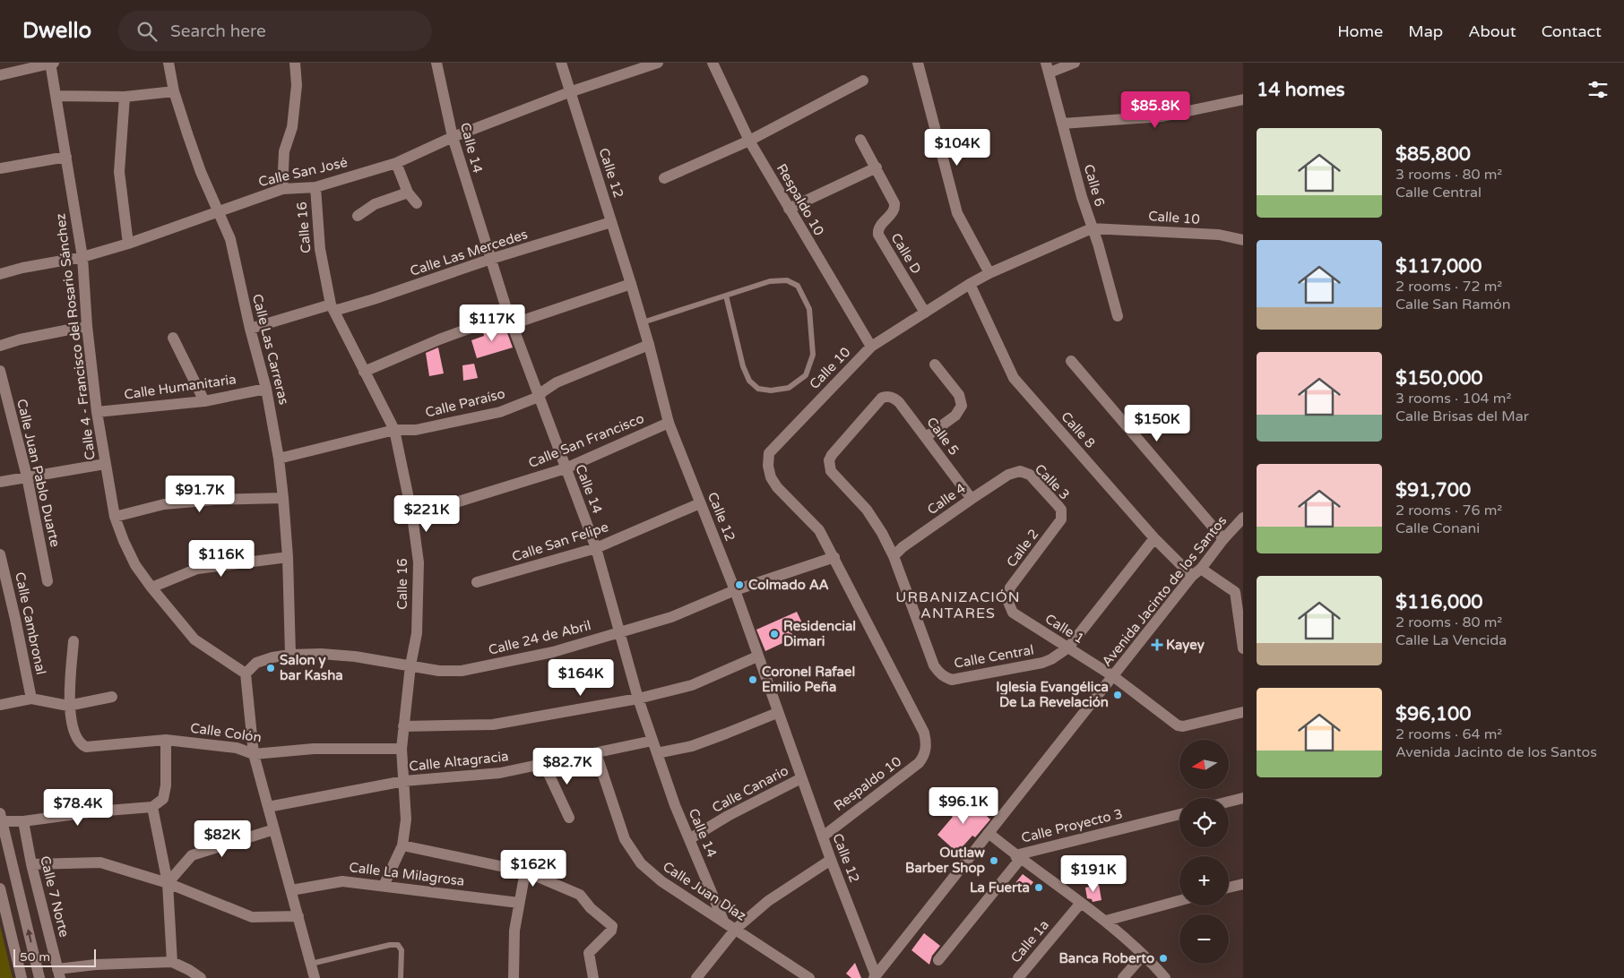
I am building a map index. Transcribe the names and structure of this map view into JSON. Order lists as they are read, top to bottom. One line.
{"streets":{"street":["Calle 14","Calle San José","Calle 12","Calle 6","Respaldo 10","Calle 10","Calle 16","Calle Las Mercedes","Calle D","Calle 4 - Francisco del Rosario Sánchez","Calle Las Carreras","Calle Humanitaria","Calle Paraíso","Calle 8","Calle 5","Calle San Francisco","Calle Juan Pablo Duarte","Calle 3","Calle 4","Calle San Felipe","Calle 2","Avenida Jacinto de los Santos","Calle Cambronal","Calle 1","Calle 24 de Abril","Calle Central","Calle Colón","Calle Altagracia","Calle Canario","Calle Proyecto 3","Calle La Milagrosa","Calle Juan Díaz","Calle 7 Norte","Calle 1a"]},"crossings":[["Calle 14","Calle San José"],["Calle 14","Calle Las Mercedes"],["Calle 14","Calle Paraíso"],["Calle 14","Calle San Francisco"],["Calle 14","Calle San Felipe"],["Calle 14","Calle 24 de Abril"],["Calle 14","Calle Altagracia"],["Calle 14","Calle Canario"],["Calle 14","Calle Juan Díaz"],["Calle San José","Calle 12"],["Calle San José","Calle 16"],["Calle San José","Calle 4 - Francisco del Rosario Sánchez"],["Calle San José","Calle Las Carreras"],["Calle 12","Respaldo 10"],["Calle 12","Calle Las Mercedes"],["Calle 12","Calle Paraíso"],["Calle 12","Calle San Francisco"],["Calle 12","Calle San Felipe"],["Calle 12","Avenida Jacinto de los Santos"],["Calle 12","Calle 24 de Abril"],["Calle 12","Calle Canario"],["Calle 6","Calle 10"],["Respaldo 10","Calle 10"],["Calle 10","Calle D"],["Calle 10","Calle 8"],["Calle 10","Calle 24 de Abril"],["Calle 16","Calle Las Mercedes"],["Calle 16","Calle Paraíso"],["Calle 16","Calle San Francisco"],["Calle 16","Calle 24 de Abril"],["Calle 16","Calle Colón"],["Calle 16","Calle Altagracia"],["Calle 16","Calle La Milagrosa"],["Calle Las Mercedes","Calle Las Carreras"],["Calle 4 - Francisco del Rosario Sánchez","Calle Humanitaria"],["Calle 4 - Francisco del Rosario Sánchez","Calle 24 de Abril"],["Calle Las Carreras","Calle Humanitaria"],["Calle Las Carreras","Calle Paraíso"],["Calle Las Carreras","Calle 24 de Abril"],["Calle 8","Avenida Jacinto de los Santos"],["Calle 8","Calle Central"],["Calle 5","Calle 4"],["Calle 5","Calle Central"],["Calle 3","Calle 4"],["Calle 3","Calle 2"],["Calle 4","Calle Central"],["Calle 2","Calle 1"],["Avenida Jacinto de los Santos","Calle 1"],["Calle 1","Calle Central"],["Calle Altagracia","Calle Juan Díaz"]],"districts":["URBANIZACIÓN ANTARES"],"places":{"other":["Colmado AA","Residencial Dimari","Salon y bar Kasha","Coronel Rafael Emilio Peña","Iglesia Evangélica De La Revelación","Outlaw Barber Shop","La Fuerta","Banca Roberto"],"health":["Kayey"]},"scale_bar":"50 m","north":"left","page":{"header":"Dwello","search":"Search here","nav":["Home","Map","About","Contact"],"heading":"14 homes","price":["$85.8K","$104K","$117K","$150K","$91.7K","$221K","$116K","$164K","$82.7K","$96.1K","$78.4K","$82K","$162K","$191K"],"list":[{"name":"$85,800","note":"3 rooms · 80 m² · Calle Central"},{"name":"$117,000","note":"2 rooms · 72 m² · Calle San Ramón"},{"name":"$150,000","note":"3 rooms · 104 m² · Calle Brisas del Mar"},{"name":"$91,700","note":"2 rooms · 76 m² · Calle Conani"},{"name":"$116,000","note":"2 rooms · 80 m² · Calle La Vencida"},{"name":"$96,100","note":"2 rooms · 64 m² · Avenida Jacinto de los Santos"}],"map_buttons":["+","−"],"scale":"50 m"}}
